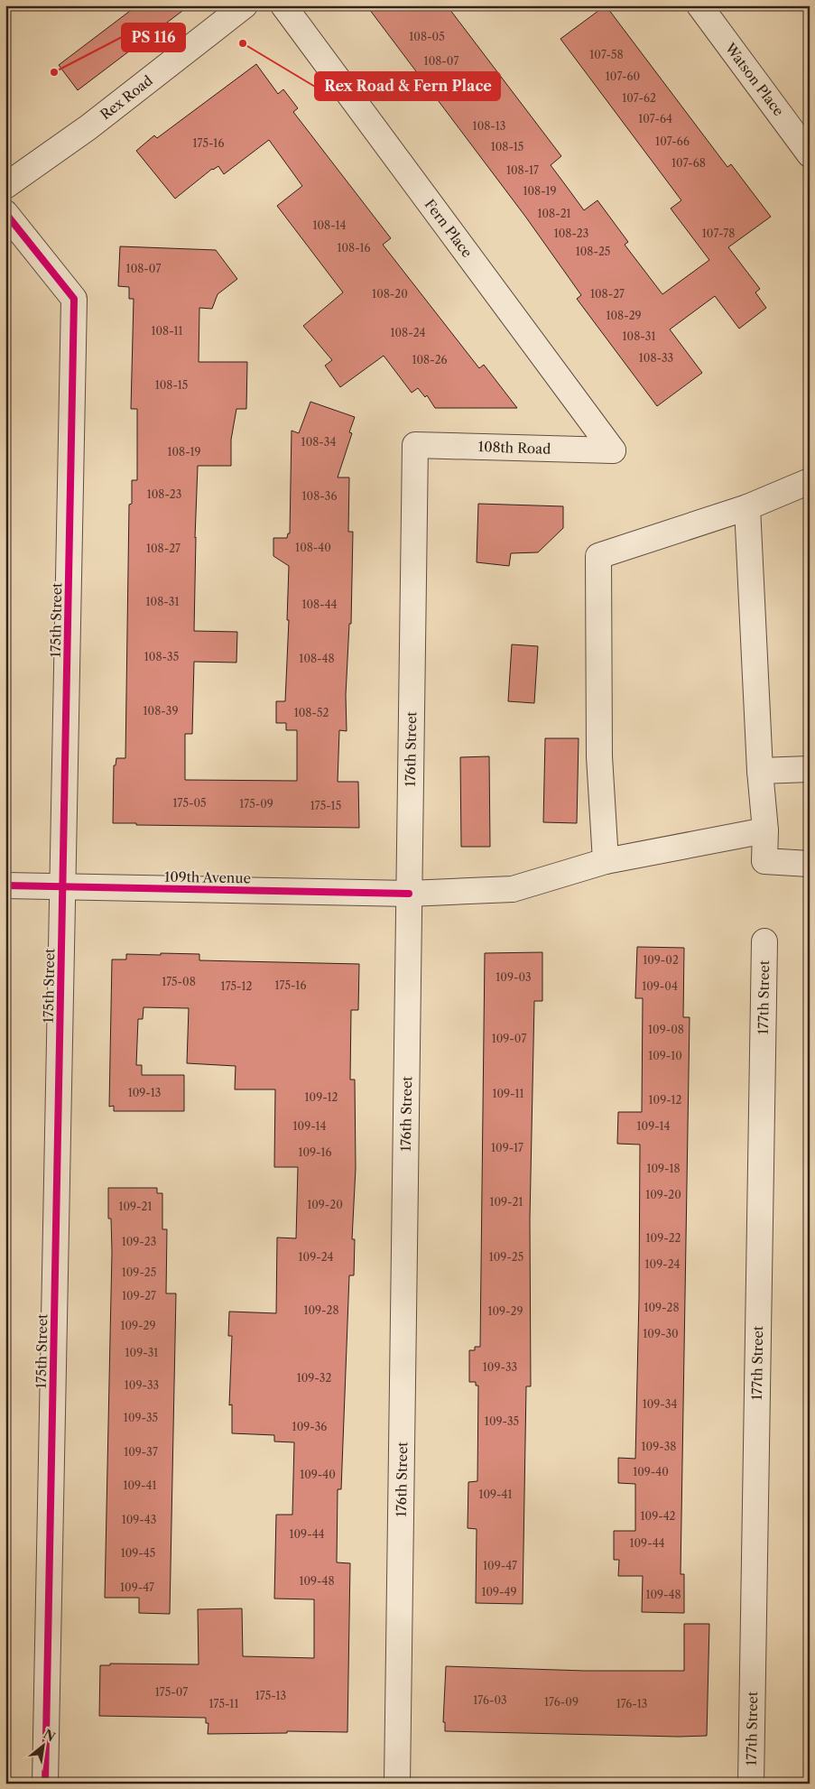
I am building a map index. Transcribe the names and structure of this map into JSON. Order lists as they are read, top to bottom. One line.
{"streets":{"street":["Watson Place","Rex Road","Fern Place","108th Road","175th Street","176th Street","109th Avenue","177th Street"]},"crossings":[["Fern Place","108th Road"],["108th Road","176th Street"],["175th Street","109th Avenue"],["176th Street","109th Avenue"]],"places":["Rex Road & Fern Place","PS 116"],"house_numbers":["108-05","107-58","108-07","107-60","107-62","107-64","108-13","107-66","175-16","108-15","107-68","108-17","108-19","108-21","108-14","108-23","107-78","108-16","108-25","108-07","108-20","108-27","108-29","108-11","108-24","108-31","108-33","108-26","108-15","108-34","108-19","108-23","108-36","108-40","108-27","108-31","108-44","108-35","108-48","108-39","108-52","175-05","175-09","175-15","109-02","109-03","175-08","175-16","175-12","109-04","109-08","109-07","109-10","109-13","109-11","109-12","109-12","109-14","109-14","109-17","109-16","109-18","109-20","109-21","109-20","109-21","109-22","109-23","109-24","109-25","109-24","109-25","109-27","109-28","109-28","109-29","109-29","109-30","109-31","109-33","109-32","109-33","109-34","109-35","109-35","109-36","109-38","109-37","109-40","109-40","109-41","109-41","109-42","109-43","109-44","109-44","109-45","109-47","109-48","109-47","109-49","109-48","175-07","175-13","176-03","176-09","175-11","176-13"],"north":"top right"}
